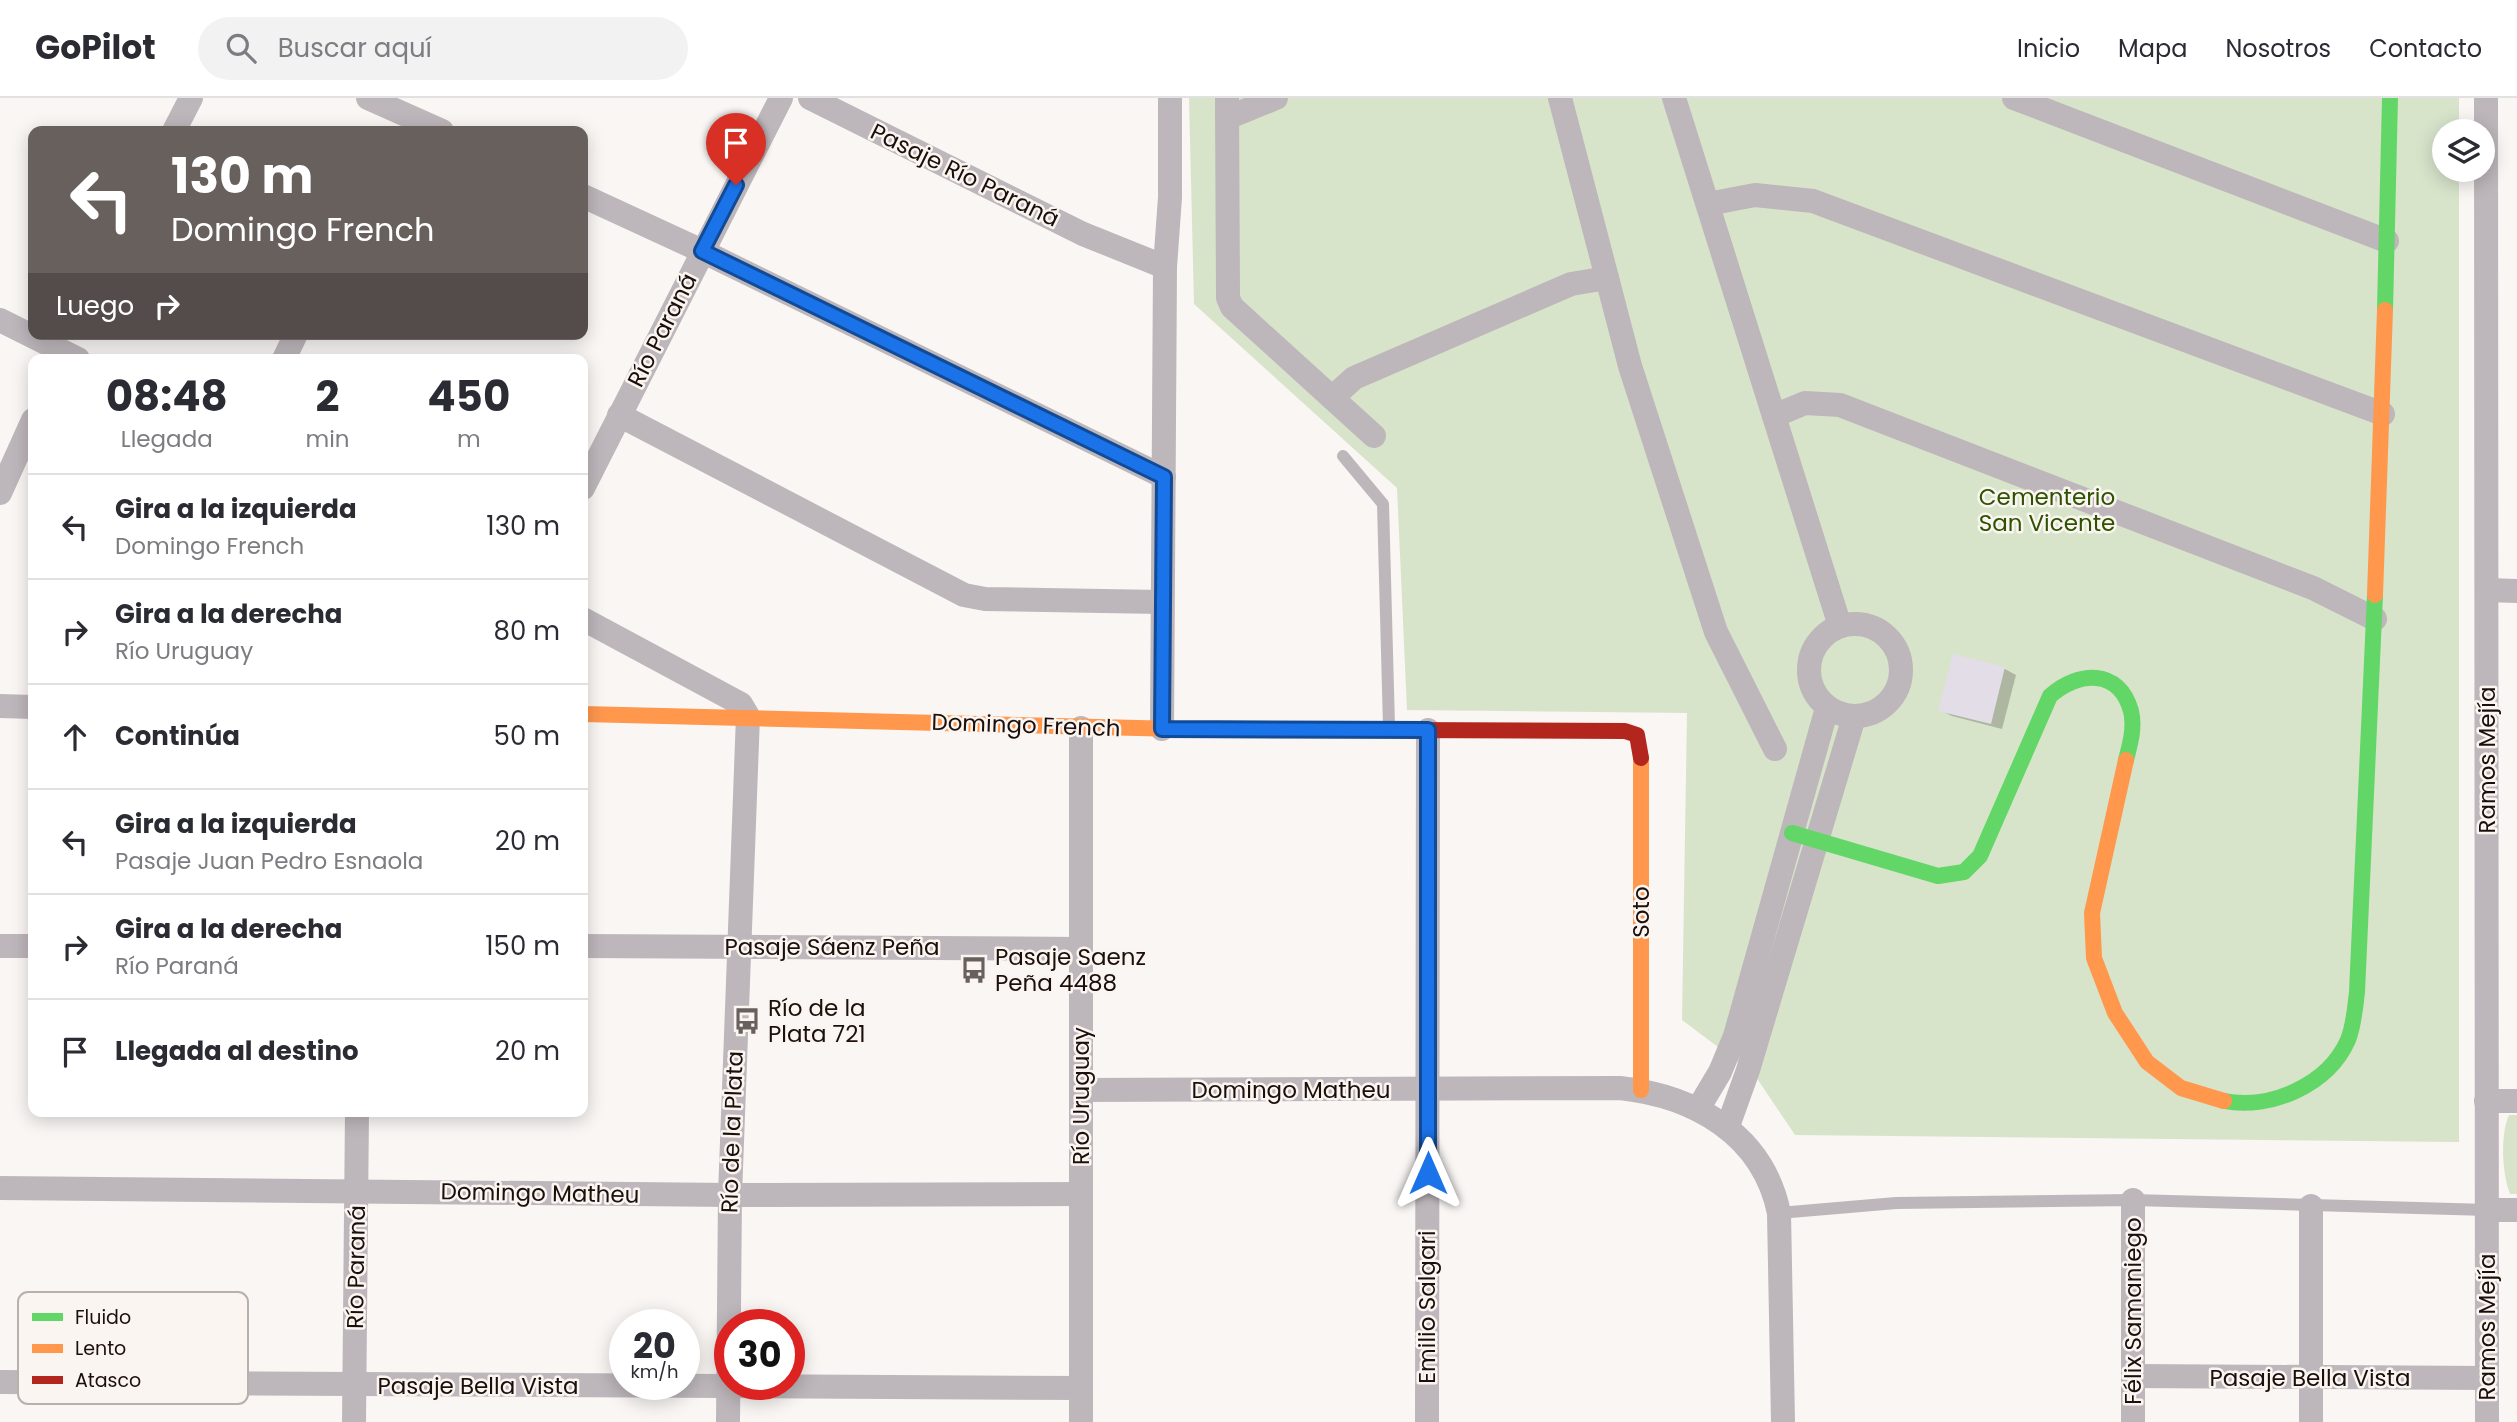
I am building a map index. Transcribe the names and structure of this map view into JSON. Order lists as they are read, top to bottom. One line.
{"streets":{"street":["Pasaje Río Paraná","Río Paraná","Domingo French","Ramos Mejía","Soto","Pasaje Sáenz Peña","Domingo Matheu","Río Uruguay","Río de la Plata","Emilio Salgari","Félix Samaniego","Pasaje Bella Vista"]},"crossings":[["Río Paraná","Domingo Matheu"],["Río Paraná","Pasaje Bella Vista"],["Domingo French","Soto"],["Domingo French","Río Uruguay"],["Domingo French","Río de la Plata"],["Domingo French","Emilio Salgari"],["Ramos Mejía","Pasaje Bella Vista"],["Soto","Domingo Matheu"],["Pasaje Sáenz Peña","Río Uruguay"],["Pasaje Sáenz Peña","Río de la Plata"],["Domingo Matheu","Río Uruguay"],["Domingo Matheu","Río de la Plata"],["Domingo Matheu","Emilio Salgari"],["Río Uruguay","Pasaje Bella Vista"],["Félix Samaniego","Pasaje Bella Vista"]],"parks":["Cementerio San Vicente"],"places":{"bus stop":["Pasaje Saenz Peña 4488","Río de la Plata 721"]},"legend":["Fluido","Lento","Atasco"],"page":{"header":"GoPilot","search":"Buscar aquí","nav":["Inicio","Mapa","Nosotros","Contacto"],"turn":["130 m","Domingo French"],"then":"Luego","eta":["08:48","Llegada","2","min","450","m"],"list":[{"name":"Gira a la izquierda","note":"Domingo French","value":"130 m"},{"name":"Gira a la derecha","note":"Río Uruguay","value":"80 m"},{"name":"Continúa","value":"50 m"},{"name":"Gira a la izquierda","note":"Pasaje Juan Pedro Esnaola","value":"20 m"},{"name":"Gira a la derecha","note":"Río Paraná","value":"150 m"},{"name":"Llegada al destino","value":"20 m"}],"speed":"20 km/h","limit":"30"}}
